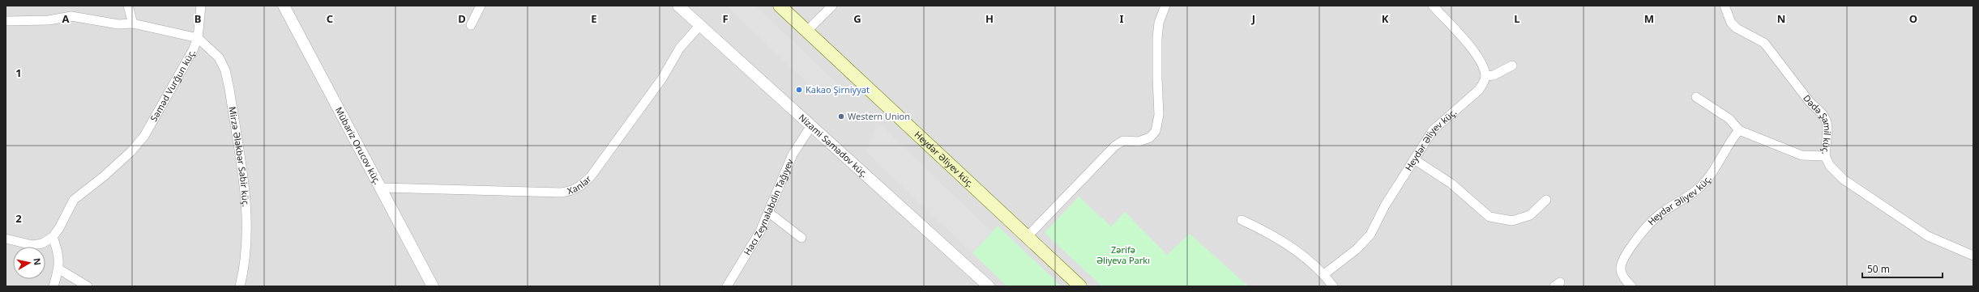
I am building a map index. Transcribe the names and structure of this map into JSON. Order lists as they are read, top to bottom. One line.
{"streets":{"main road":["Heydər Əliyev küç."],"street":["Səməd Vurğun küç.","Dədə Şamil küç.","Mübariz Orucov küç.","Nizami Səmədov küç.","Mirzə Ələkbər Sabir küç.","Xanlar","Hacı Zeynalabdin Tağıyev"]},"crossings":[["Səməd Vurğun küç.","Mirzə Ələkbər Sabir küç."],["Mübariz Orucov küç.","Xanlar"],["Nizami Səmədov küç.","Xanlar"],["Nizami Səmədov küç.","Hacı Zeynalabdin Tağıyev"]],"parks":["Zərifə Əliyeva Parkı"],"places":["Kakao Şirniyyat","Western Union"],"scale_bar":"50 m","north":"right","grid":{"columns":["A","B","C","D","E","F","G","H","I","J","K","L","M","N","O"],"rows":["1","2"]}}
